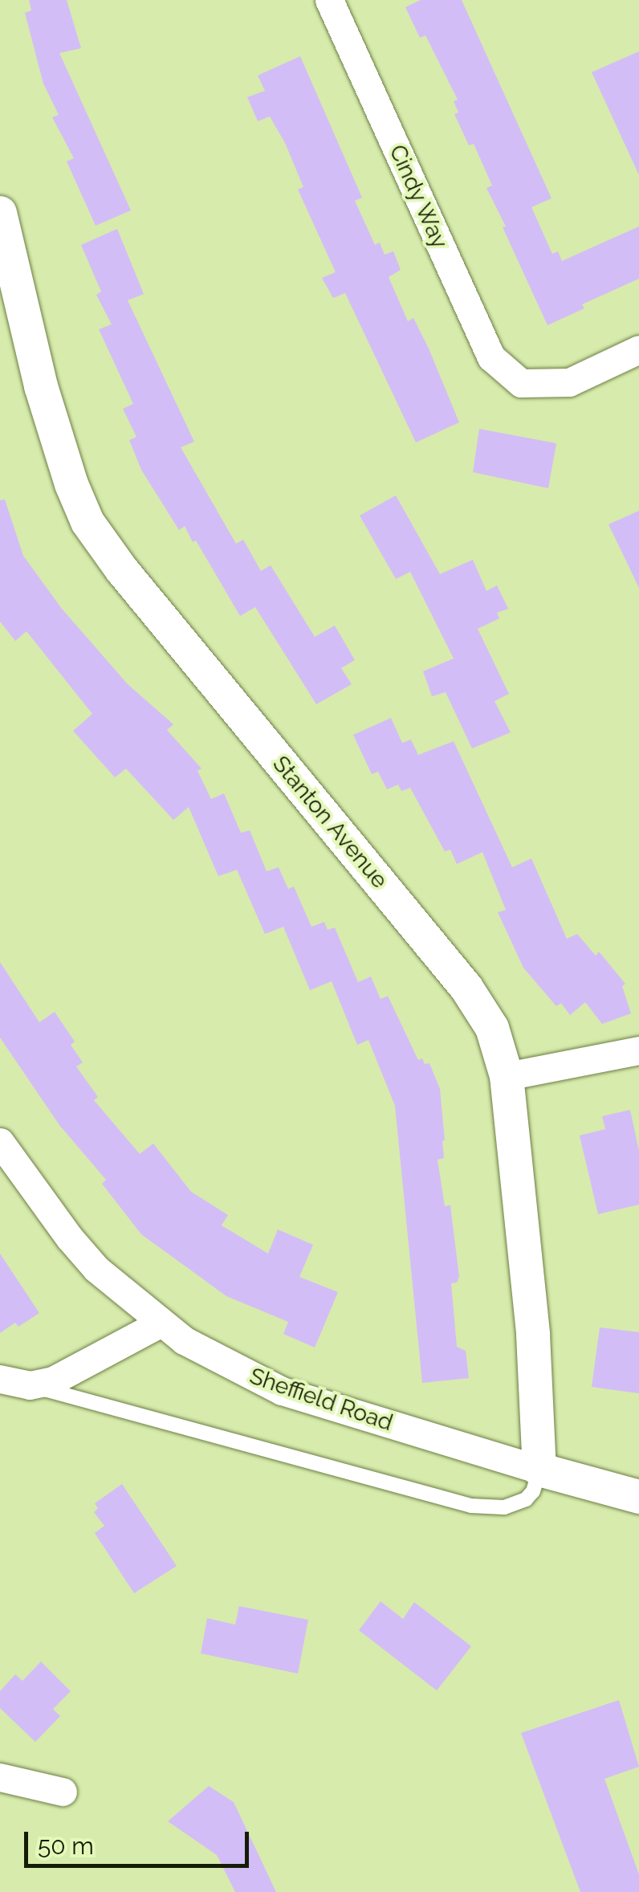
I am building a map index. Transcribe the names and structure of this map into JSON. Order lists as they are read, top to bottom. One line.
{"streets":{"street":["Cindy Way","Stanton Avenue","Sheffield Road"]},"crossings":[["Stanton Avenue","Sheffield Road"]],"scale_bar":"50 m"}
